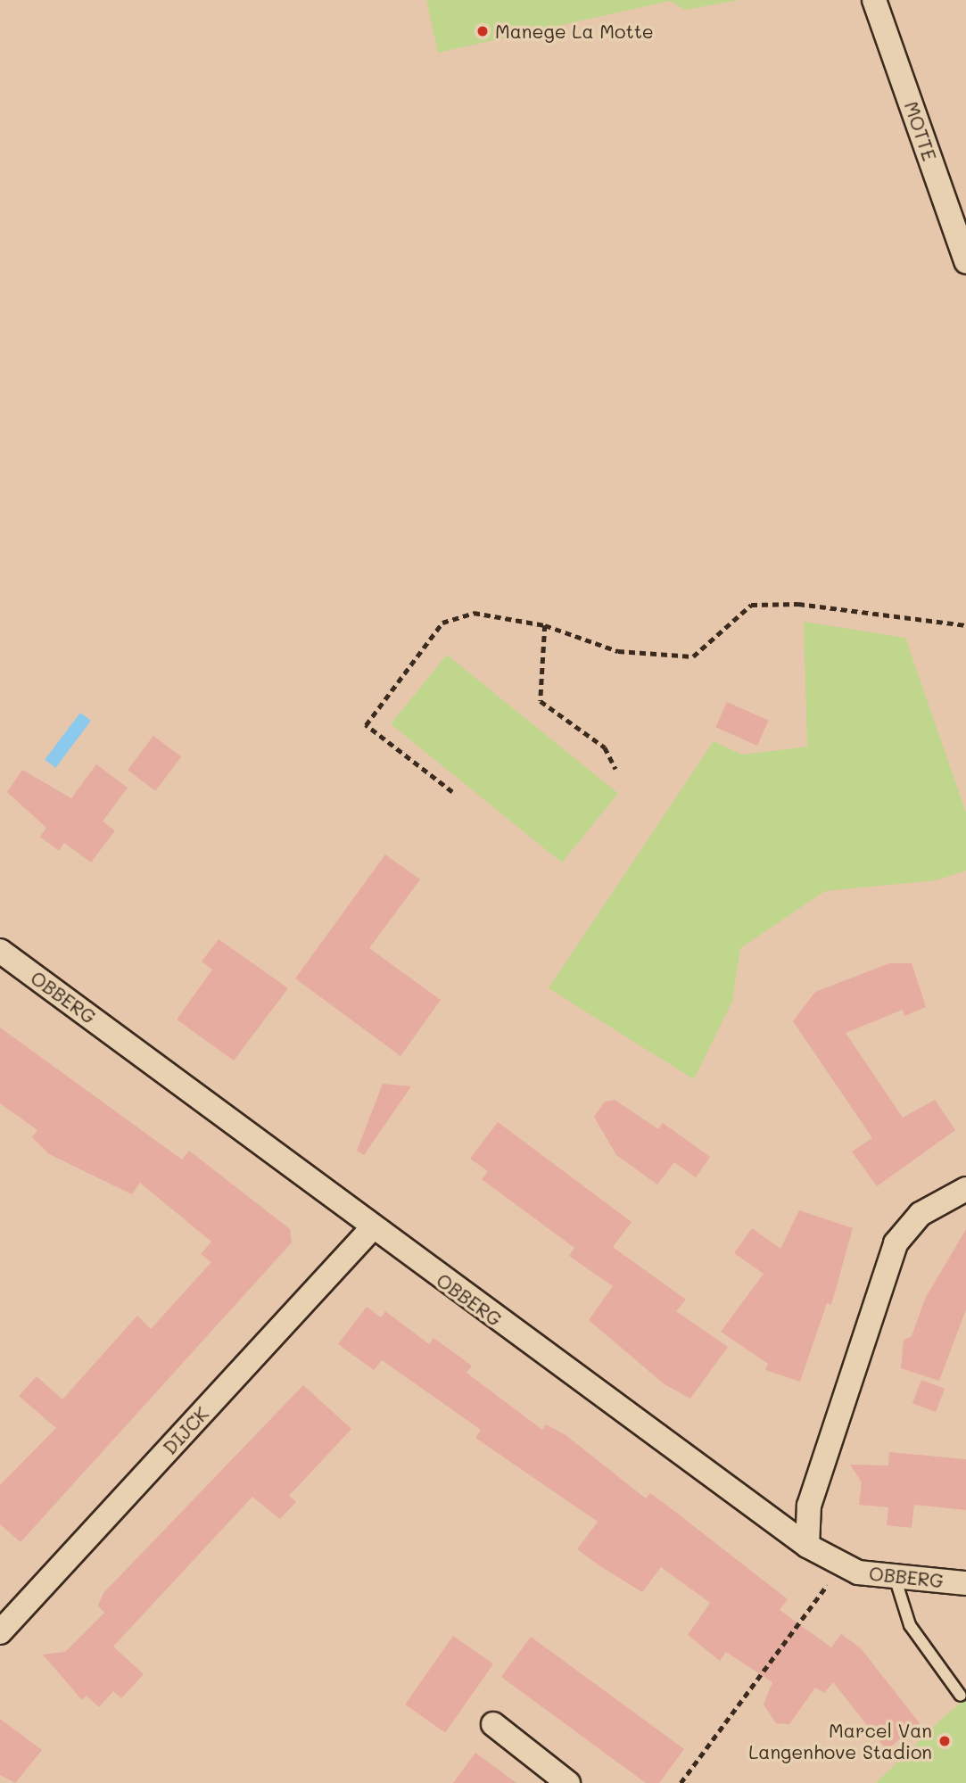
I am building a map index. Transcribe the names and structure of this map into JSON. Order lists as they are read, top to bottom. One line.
{"streets":{"street":["MOTTE","OBBERG","DIJCK"]},"crossings":[["OBBERG","DIJCK"]],"places":["Manege La Motte","Marcel Van Langenhove Stadion"]}
